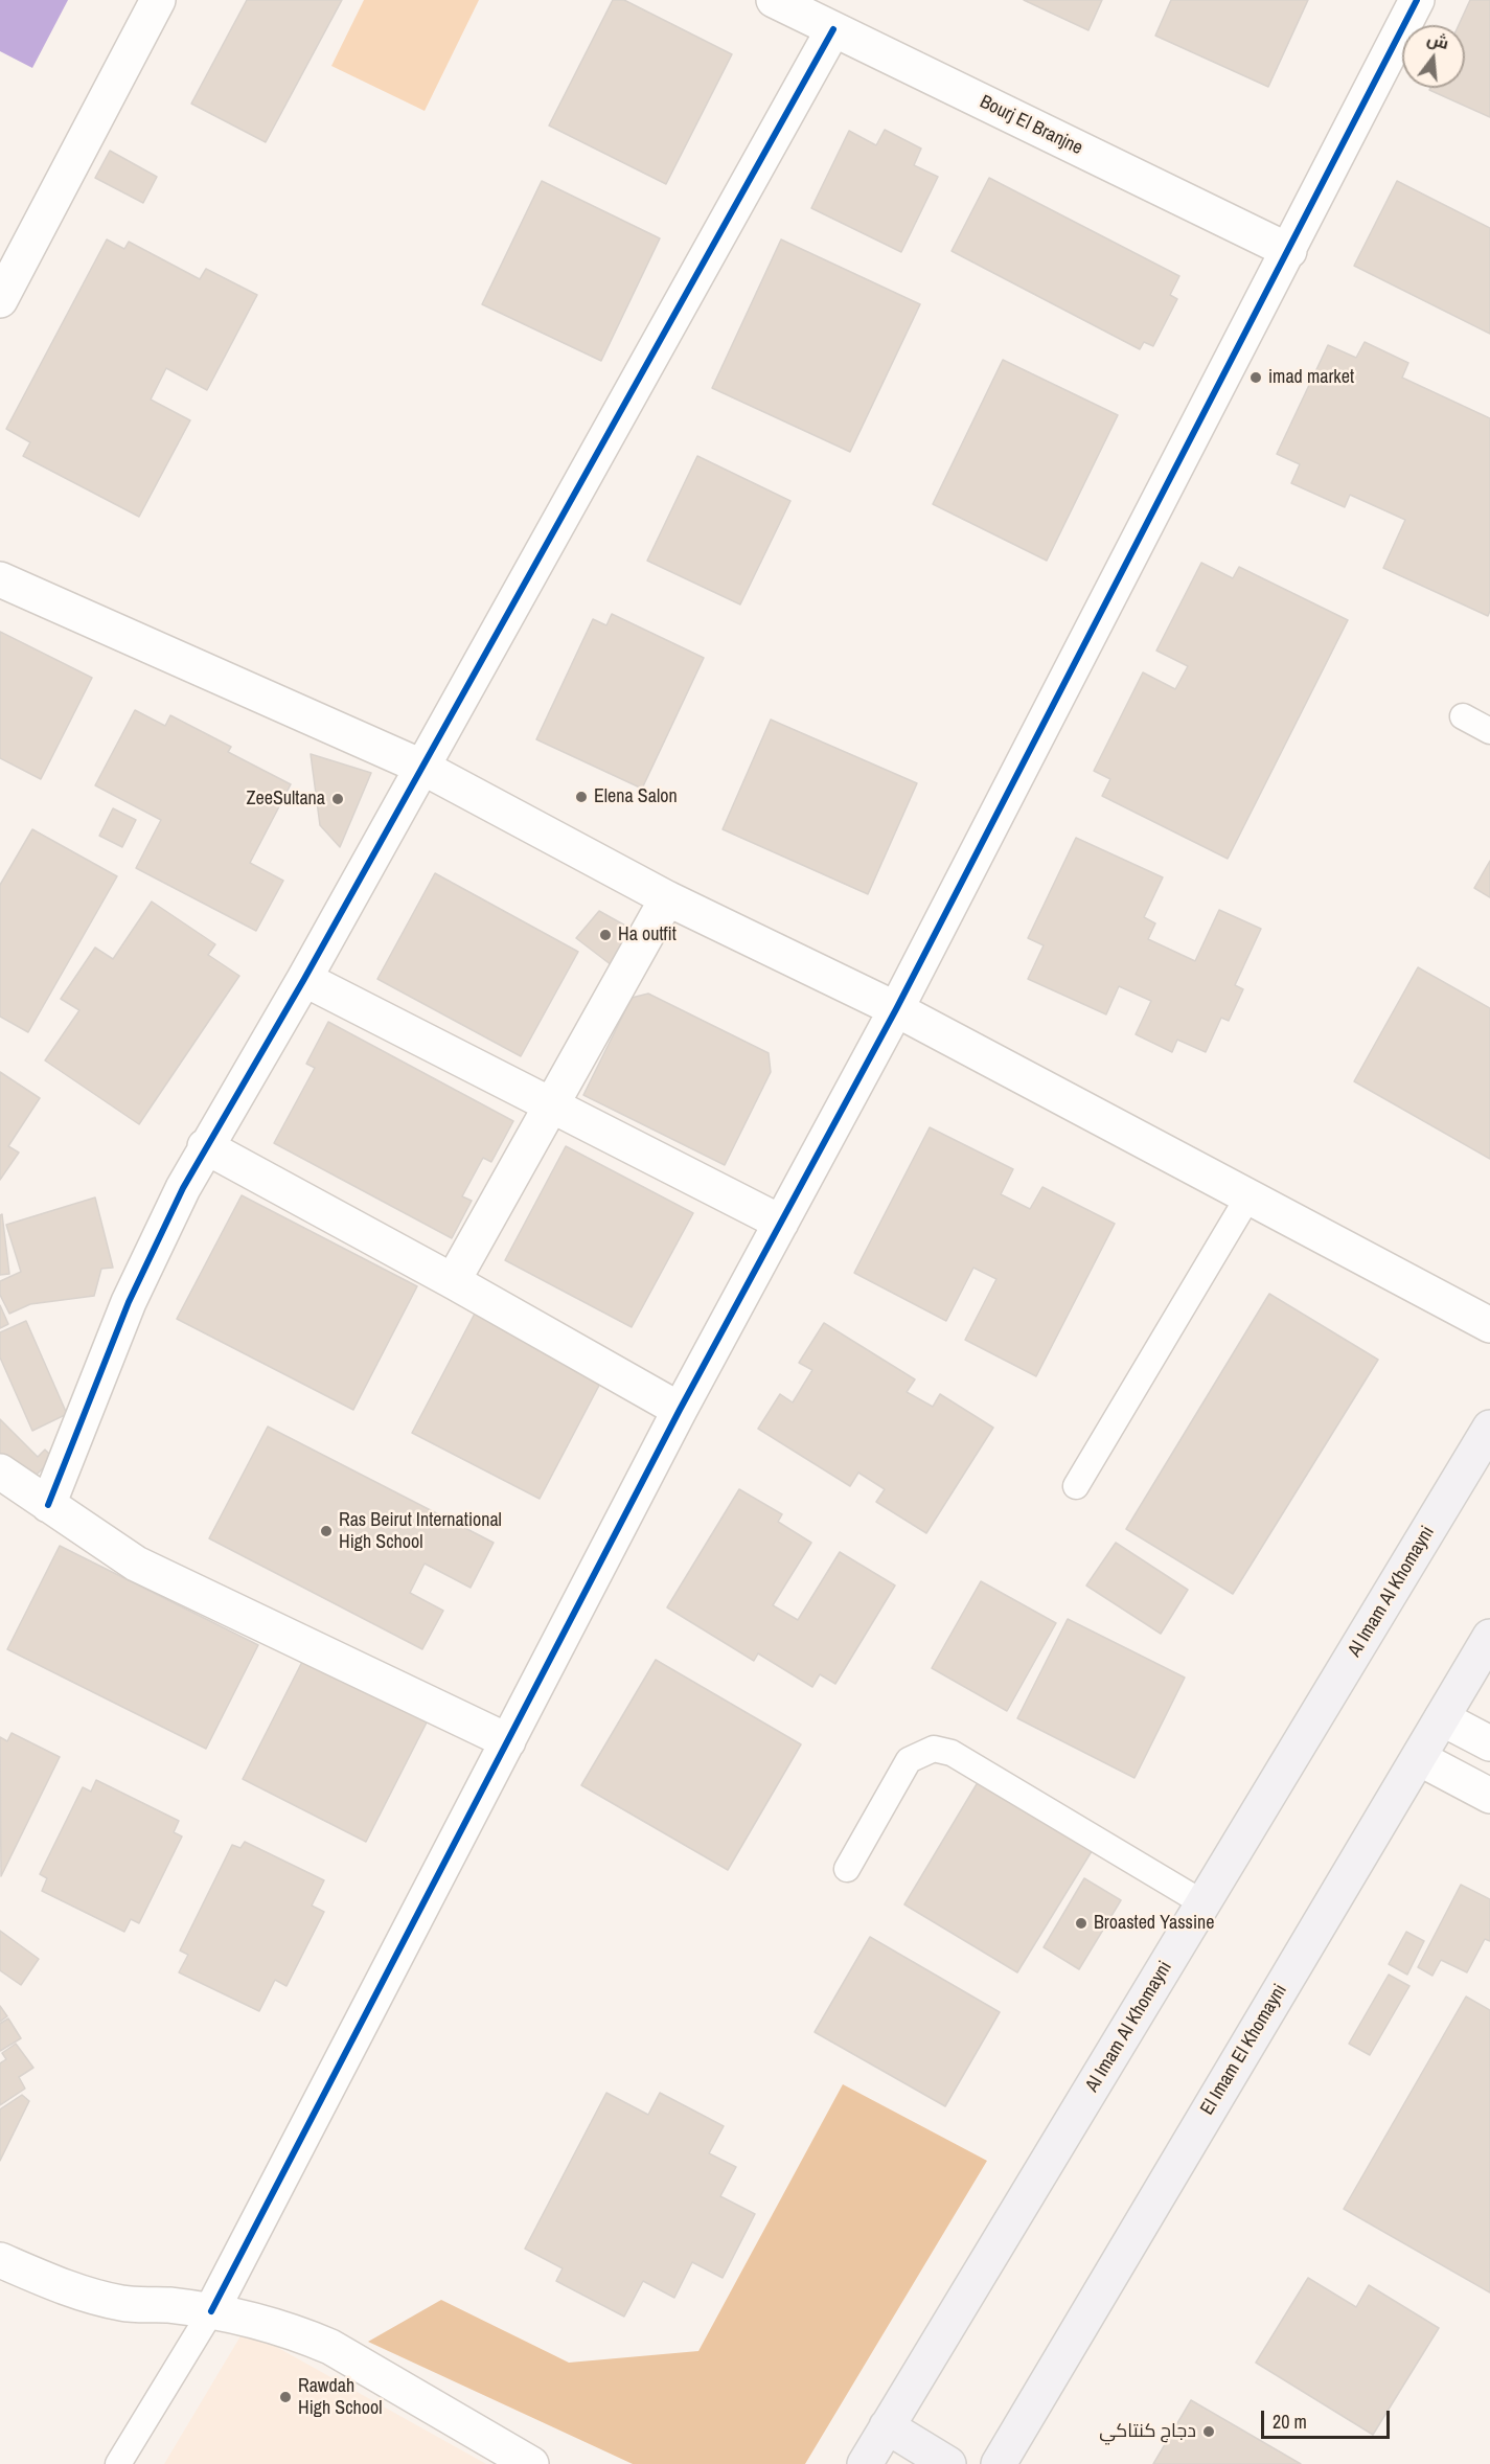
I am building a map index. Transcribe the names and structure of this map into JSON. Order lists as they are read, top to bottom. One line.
{"streets":{"highway":["Al Imam Al Khomayni","El Imam El Khomayni"],"street":["Bourj El Branjne"]},"places":["imad market","Elena Salon","ZeeSultana","Ha outfit","Ras Beirut International High School","Broasted Yassine","Rawdah High School","دجاج كنتاكي"],"scale_bar":"20 m","north":"top"}
